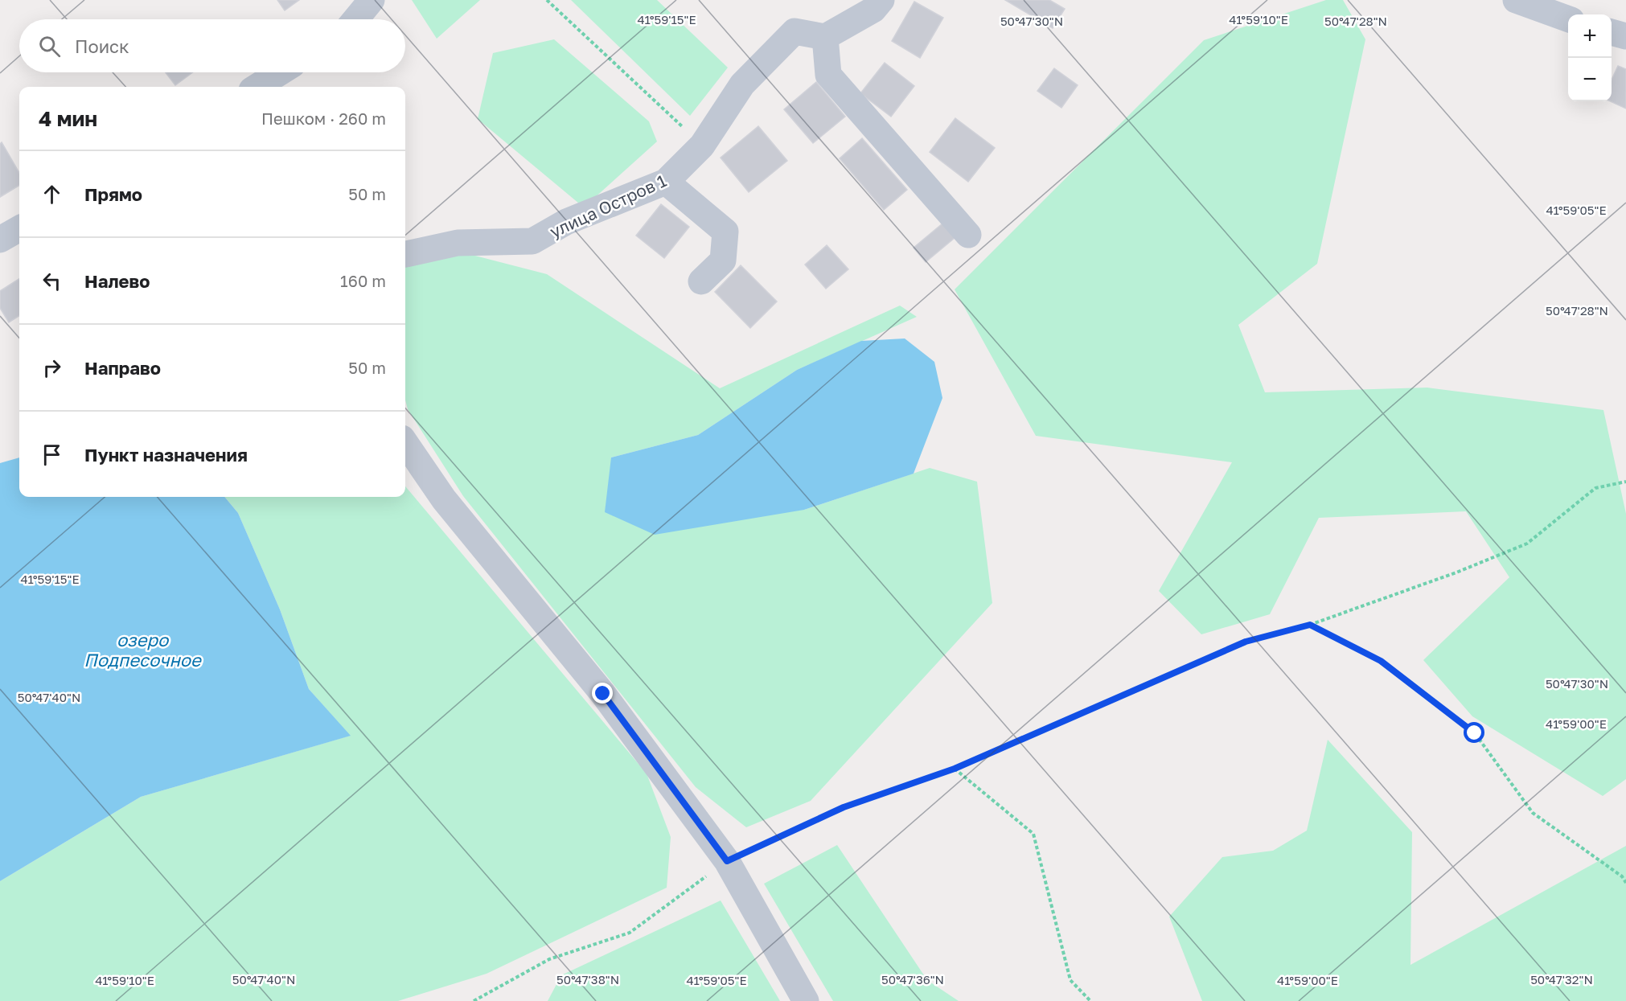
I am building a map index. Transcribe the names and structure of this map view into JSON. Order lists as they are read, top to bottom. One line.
{"streets":{"street":["улица Остров 1"]},"water":["озеро Подпесочное"],"page":{"map_buttons":["+","−"],"search":"Поиск","heading":["4 мин","Пешком · 260 m"],"list":[["Прямо","50 m"],["Налево","160 m"],["Направо","50 m"],"Пункт назначения"]},"coordinates":["41°59'15\"E","41°59'10\"E","50°47'30\"N","50°47'28\"N","41°59'05\"E","50°47'40\"N","41°59'00\"E","50°47'38\"N","50°47'36\"N","50°47'32\"N"]}
